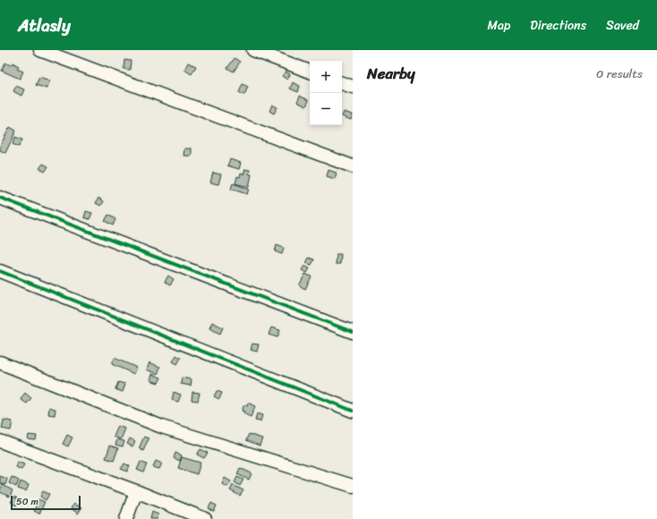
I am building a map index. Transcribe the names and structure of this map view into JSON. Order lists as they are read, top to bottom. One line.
{"scale_bar":"50 m","page":{"header":"Atlasly","nav":["Map","Directions","Saved"],"heading":["Nearby","0 results"],"map_buttons":["+","−"],"scale":"50 m"}}
